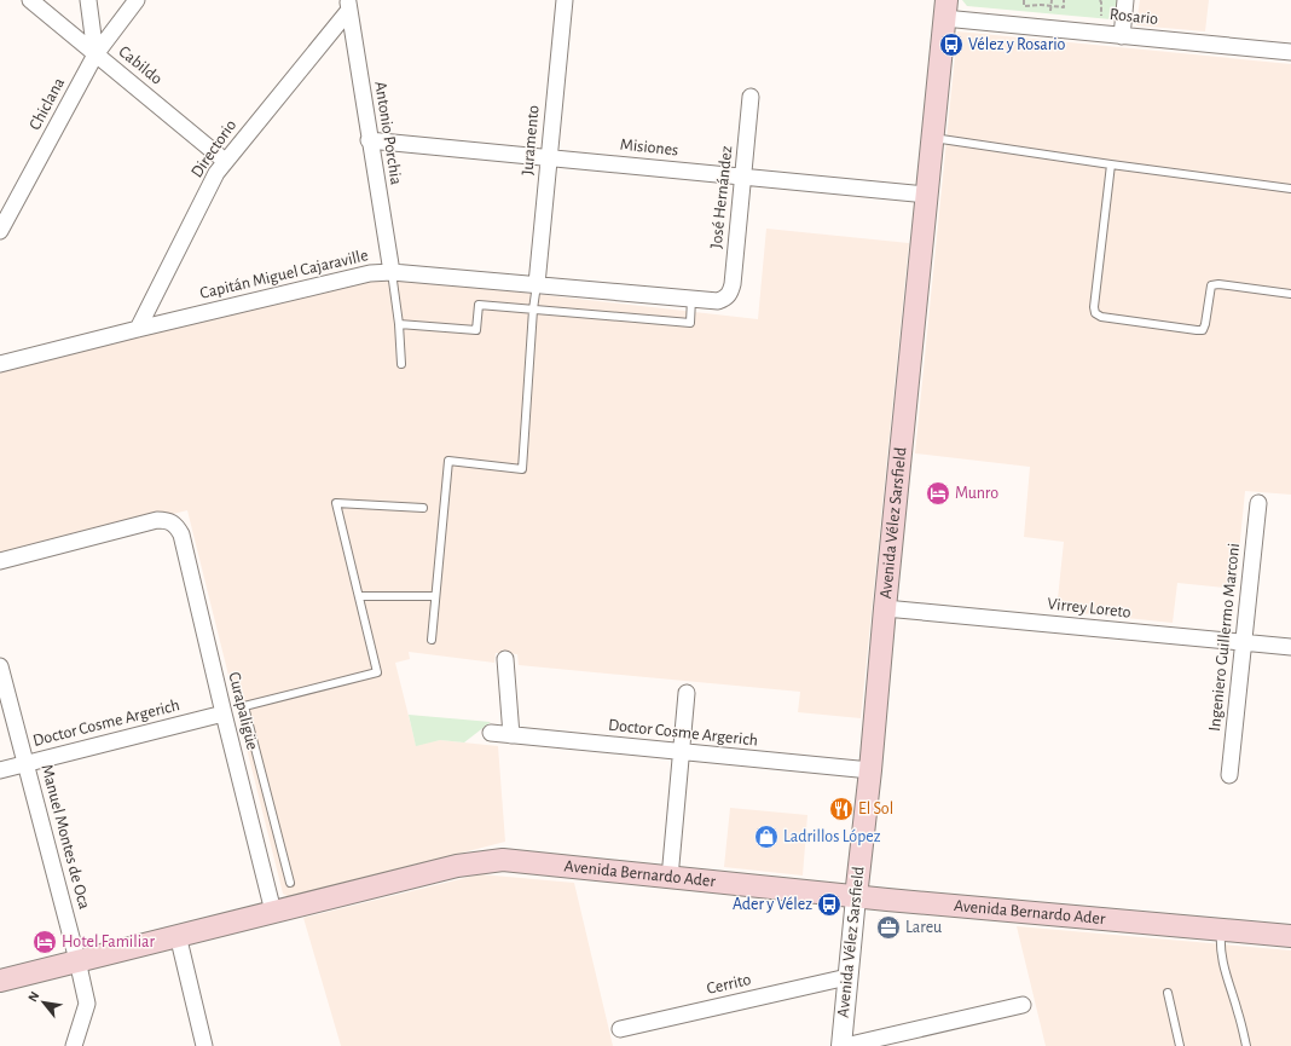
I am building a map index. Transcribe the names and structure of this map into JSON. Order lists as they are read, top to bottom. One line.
{"streets":{"main road":["Avenida Vélez Sarsfield","Avenida Bernardo Ader"],"street":["Rosario","Cabildo","Chiclana","Antonio Porchia","Juramento","Misiones","Directorio","José Hernández","Capitán Miguel Cajaraville","Virrey Loreto","Ingeniero Guillermo Marconi","Curapaligüe","Doctor Cosme Argerich","Manuel Montes de Oca","Cerrito"]},"crossings":[["Rosario","Avenida Vélez Sarsfield"],["Cabildo","Chiclana"],["Cabildo","Directorio"],["Antonio Porchia","Misiones"],["Antonio Porchia","Directorio"],["Antonio Porchia","Capitán Miguel Cajaraville"],["Juramento","Misiones"],["Juramento","Capitán Miguel Cajaraville"],["Misiones","José Hernández"],["Misiones","Avenida Vélez Sarsfield"],["Directorio","Capitán Miguel Cajaraville"],["José Hernández","Capitán Miguel Cajaraville"],["Avenida Vélez Sarsfield","Virrey Loreto"],["Avenida Vélez Sarsfield","Doctor Cosme Argerich"],["Avenida Vélez Sarsfield","Avenida Bernardo Ader"],["Avenida Vélez Sarsfield","Cerrito"],["Virrey Loreto","Ingeniero Guillermo Marconi"],["Curapaligüe","Doctor Cosme Argerich"],["Curapaligüe","Avenida Bernardo Ader"],["Doctor Cosme Argerich","Manuel Montes de Oca"],["Manuel Montes de Oca","Avenida Bernardo Ader"]],"places":{"bus stop":["Vélez y Rosario","Ader y Vélez"],"hotel":["Munro","Hotel Familiar"],"restaurant":["El Sol"],"shop":["Ladrillos López"],"office":["Lareu"]},"north":"top left"}
